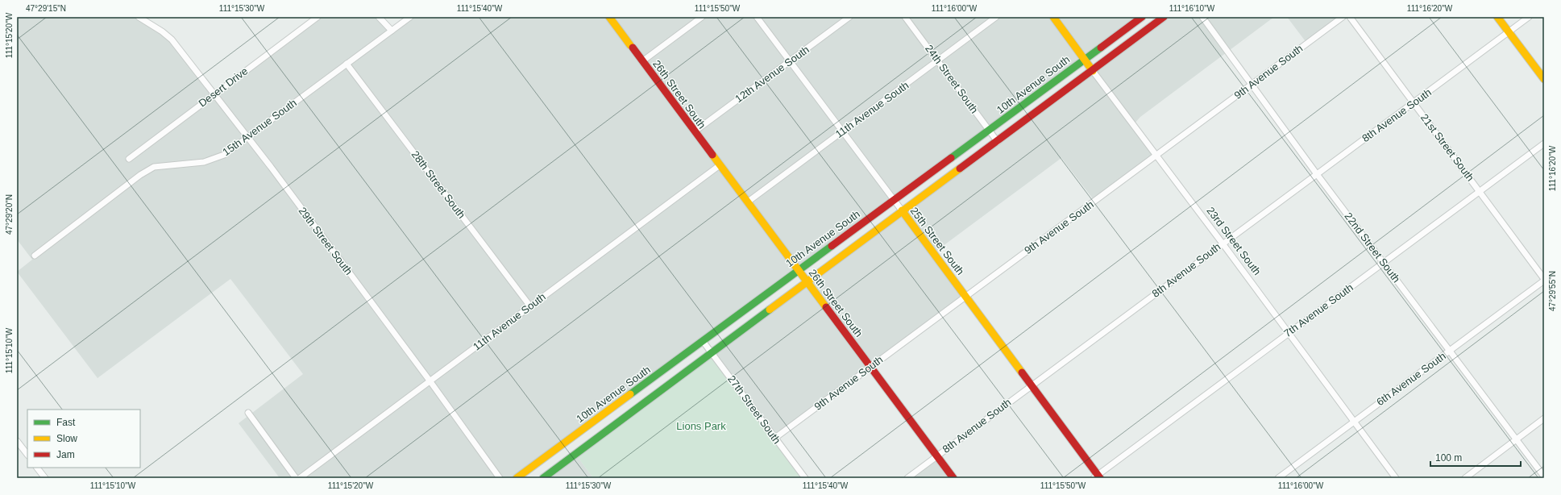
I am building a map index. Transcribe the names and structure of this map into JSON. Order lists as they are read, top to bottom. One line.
{"streets":{"main road":["10th Avenue South","26th Street South","25th Street South","23rd Street South"],"street":["9th Avenue South","12th Avenue South","24th Street South","Desert Drive","11th Avenue South","8th Avenue South","15th Avenue South","21st Street South","28th Street South","29th Street South","22nd Street South","7th Avenue South","6th Avenue South","27th Street South"]},"crossings":[["9th Avenue South","26th Street South"],["9th Avenue South","25th Street South"],["9th Avenue South","23rd Street South"],["9th Avenue South","22nd Street South"],["9th Avenue South","27th Street South"],["12th Avenue South","26th Street South"],["12th Avenue South","25th Street South"],["24th Street South","10th Avenue South"],["24th Street South","11th Avenue South"],["10th Avenue South","26th Street South"],["10th Avenue South","25th Street South"],["10th Avenue South","23rd Street South"],["10th Avenue South","27th Street South"],["Desert Drive","29th Street South"],["26th Street South","11th Avenue South"],["26th Street South","8th Avenue South"],["11th Avenue South","28th Street South"],["11th Avenue South","29th Street South"],["11th Avenue South","25th Street South"],["8th Avenue South","21st Street South"],["8th Avenue South","25th Street South"],["8th Avenue South","23rd Street South"],["8th Avenue South","22nd Street South"],["15th Avenue South","28th Street South"],["15th Avenue South","29th Street South"],["21st Street South","7th Avenue South"],["21st Street South","6th Avenue South"],["25th Street South","7th Avenue South"],["23rd Street South","7th Avenue South"],["23rd Street South","6th Avenue South"],["22nd Street South","7th Avenue South"],["22nd Street South","6th Avenue South"]],"parks":["Lions Park"],"legend":["Fast","Slow","Jam"],"scale_bar":"100 m","coordinates":["47°29'15\"N","111°15'30\"W","111°15'40\"W","111°15'50\"W","111°16'00\"W","111°16'10\"W","111°16'20\"W","111°15'20\"W","47°29'20\"N","47°29'55\"N","111°15'10\"W"]}
